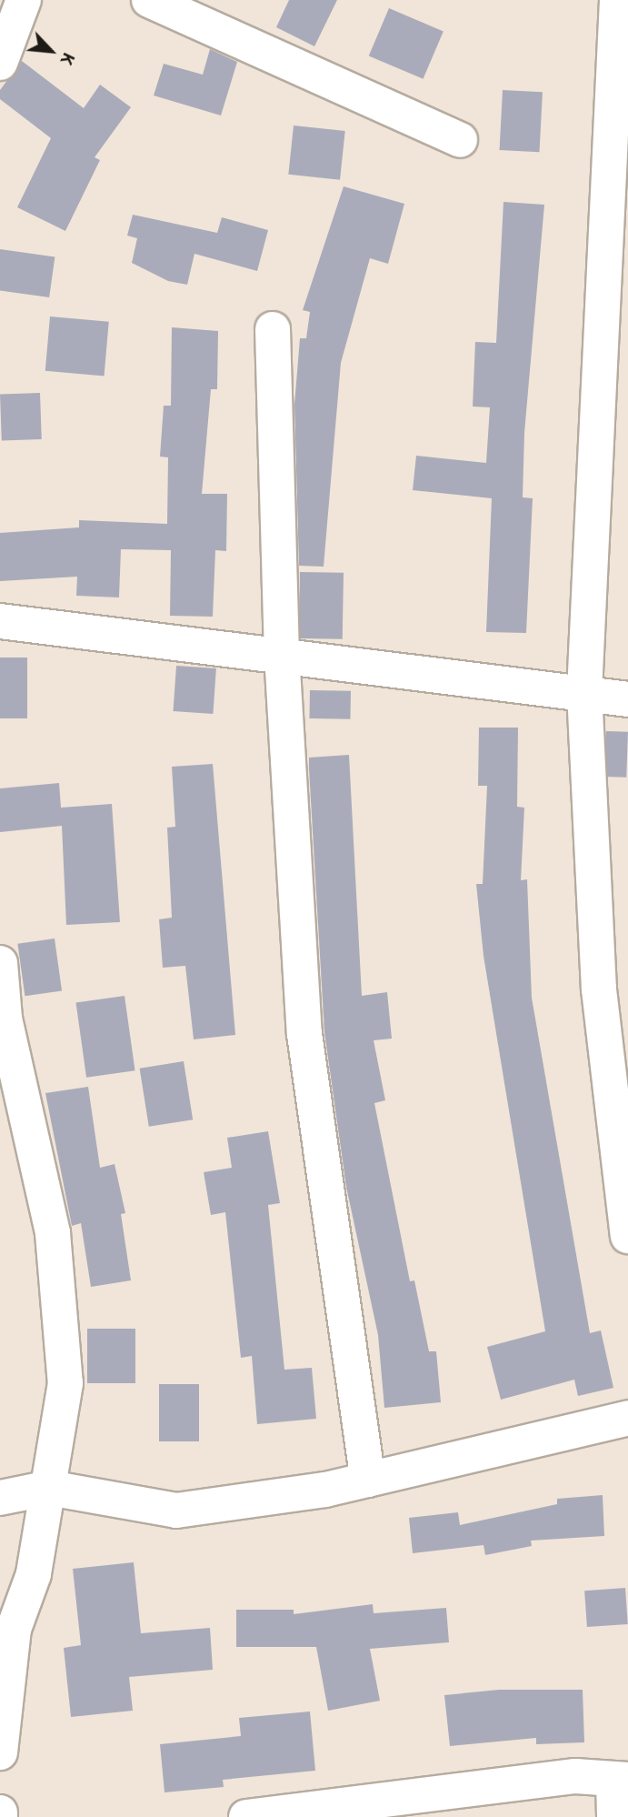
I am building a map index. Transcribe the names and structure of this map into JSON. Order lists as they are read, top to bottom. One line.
{"north":"bottom right"}
